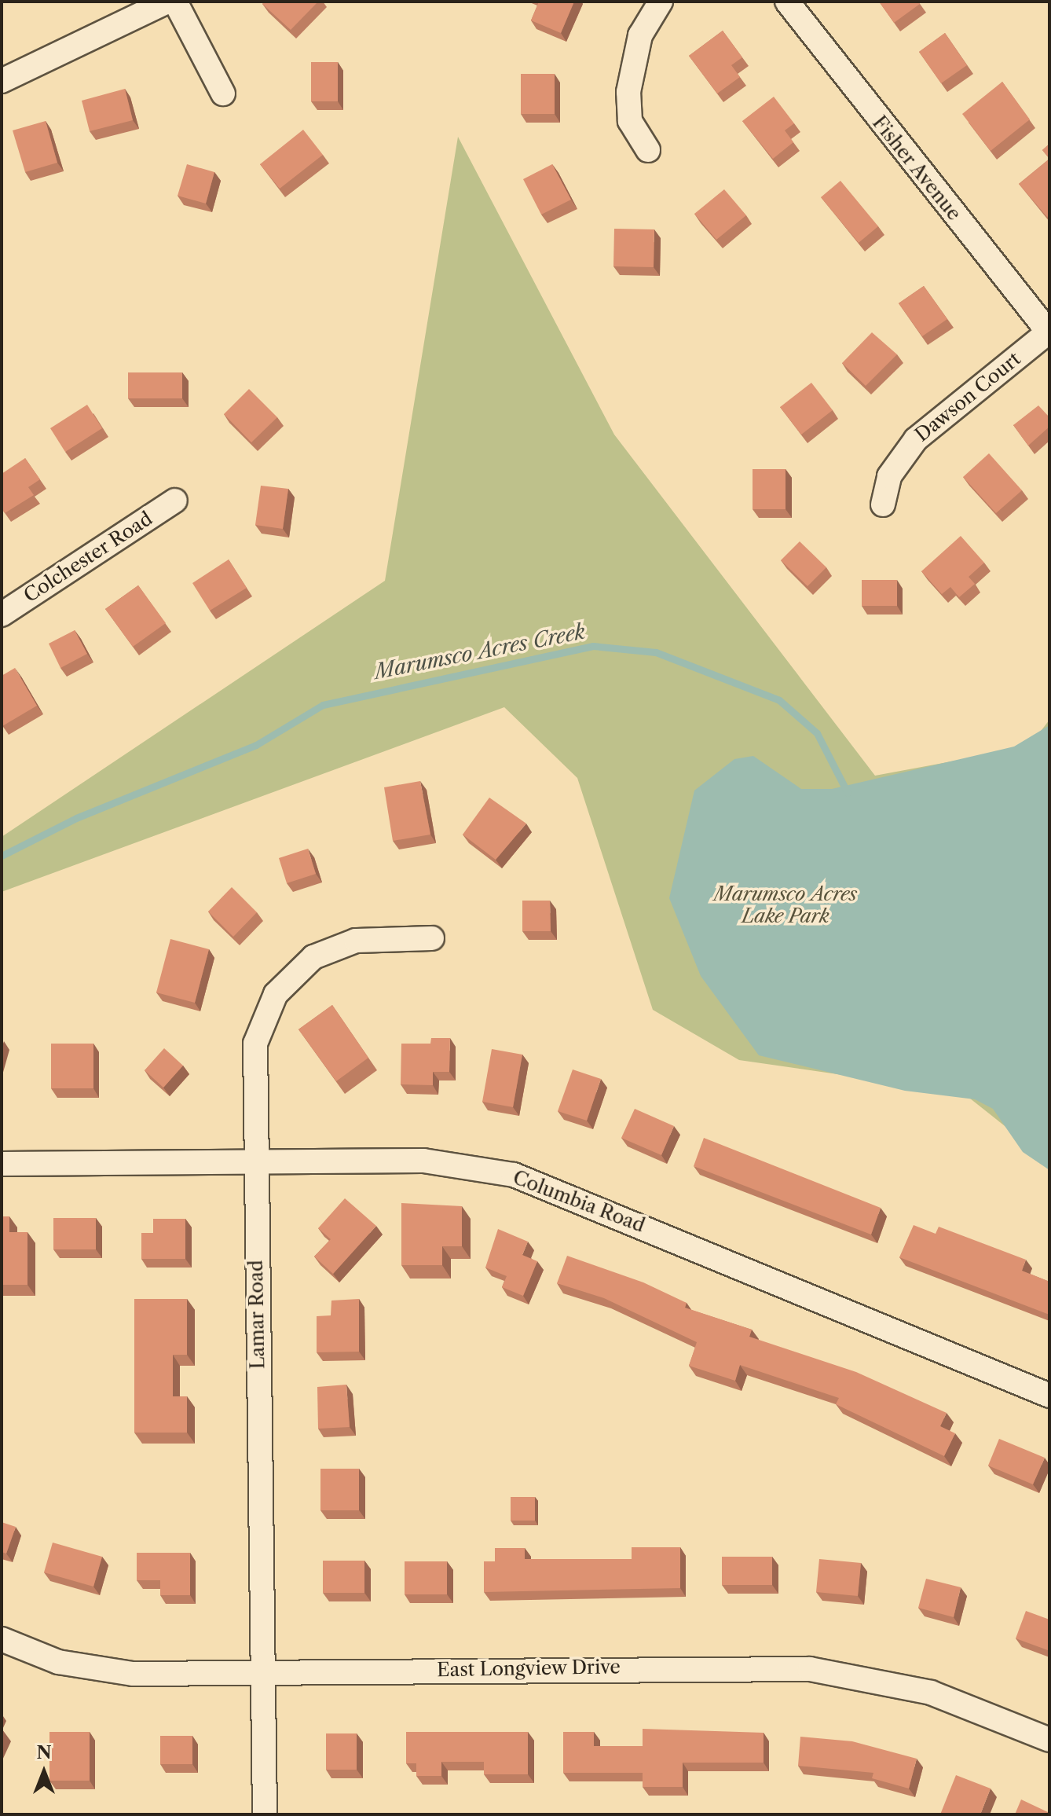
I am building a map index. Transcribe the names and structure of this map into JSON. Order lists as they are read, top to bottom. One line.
{"streets":{"street":["Fisher Avenue","Dawson Court","Colchester Road","Columbia Road","Lamar Road","East Longview Drive"]},"crossings":[["Fisher Avenue","Dawson Court"],["Columbia Road","Lamar Road"],["Lamar Road","East Longview Drive"]],"water":["Marumsco Acres Creek"],"parks":["Marumsco Acres Lake Park"],"north":"top"}
